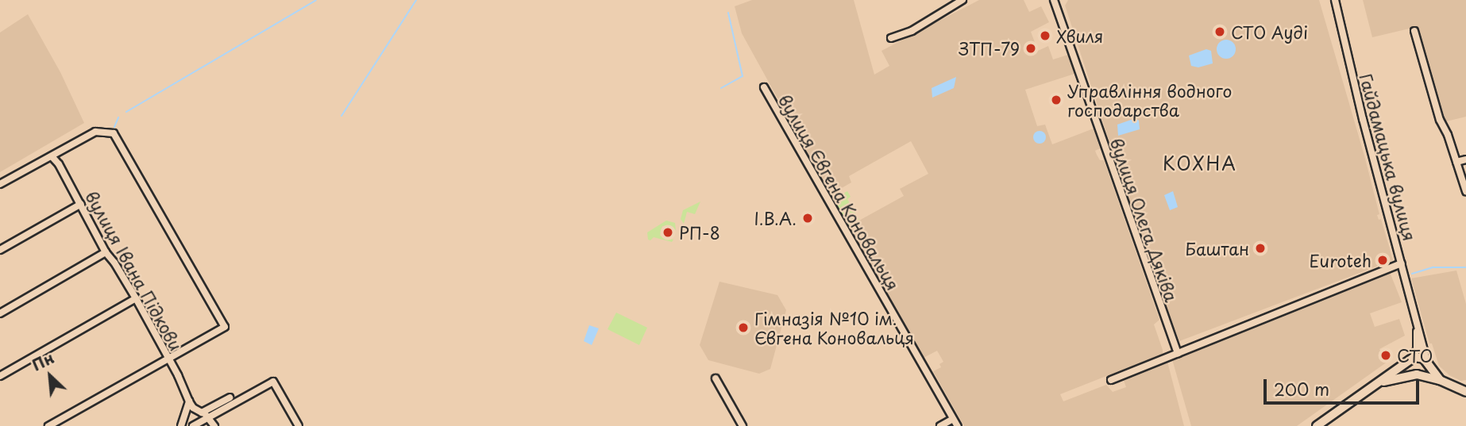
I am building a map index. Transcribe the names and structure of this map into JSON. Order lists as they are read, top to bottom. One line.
{"streets":{"street":["Гайдамацька вулиця","вулиця Євгена Коновальця","вулиця Олега Дяківа","вулиця Івана Підкови"]},"districts":["КОХНА"],"places":["СТО Ауді","Хвиля","ЗТП-79","Управління водного господарства","І.В.А.","РП-8","Баштан","Euroteh","Гімназія №10 ім. Євгена Коновальця","СТО"],"scale_bar":"200 m","north":"top left"}
